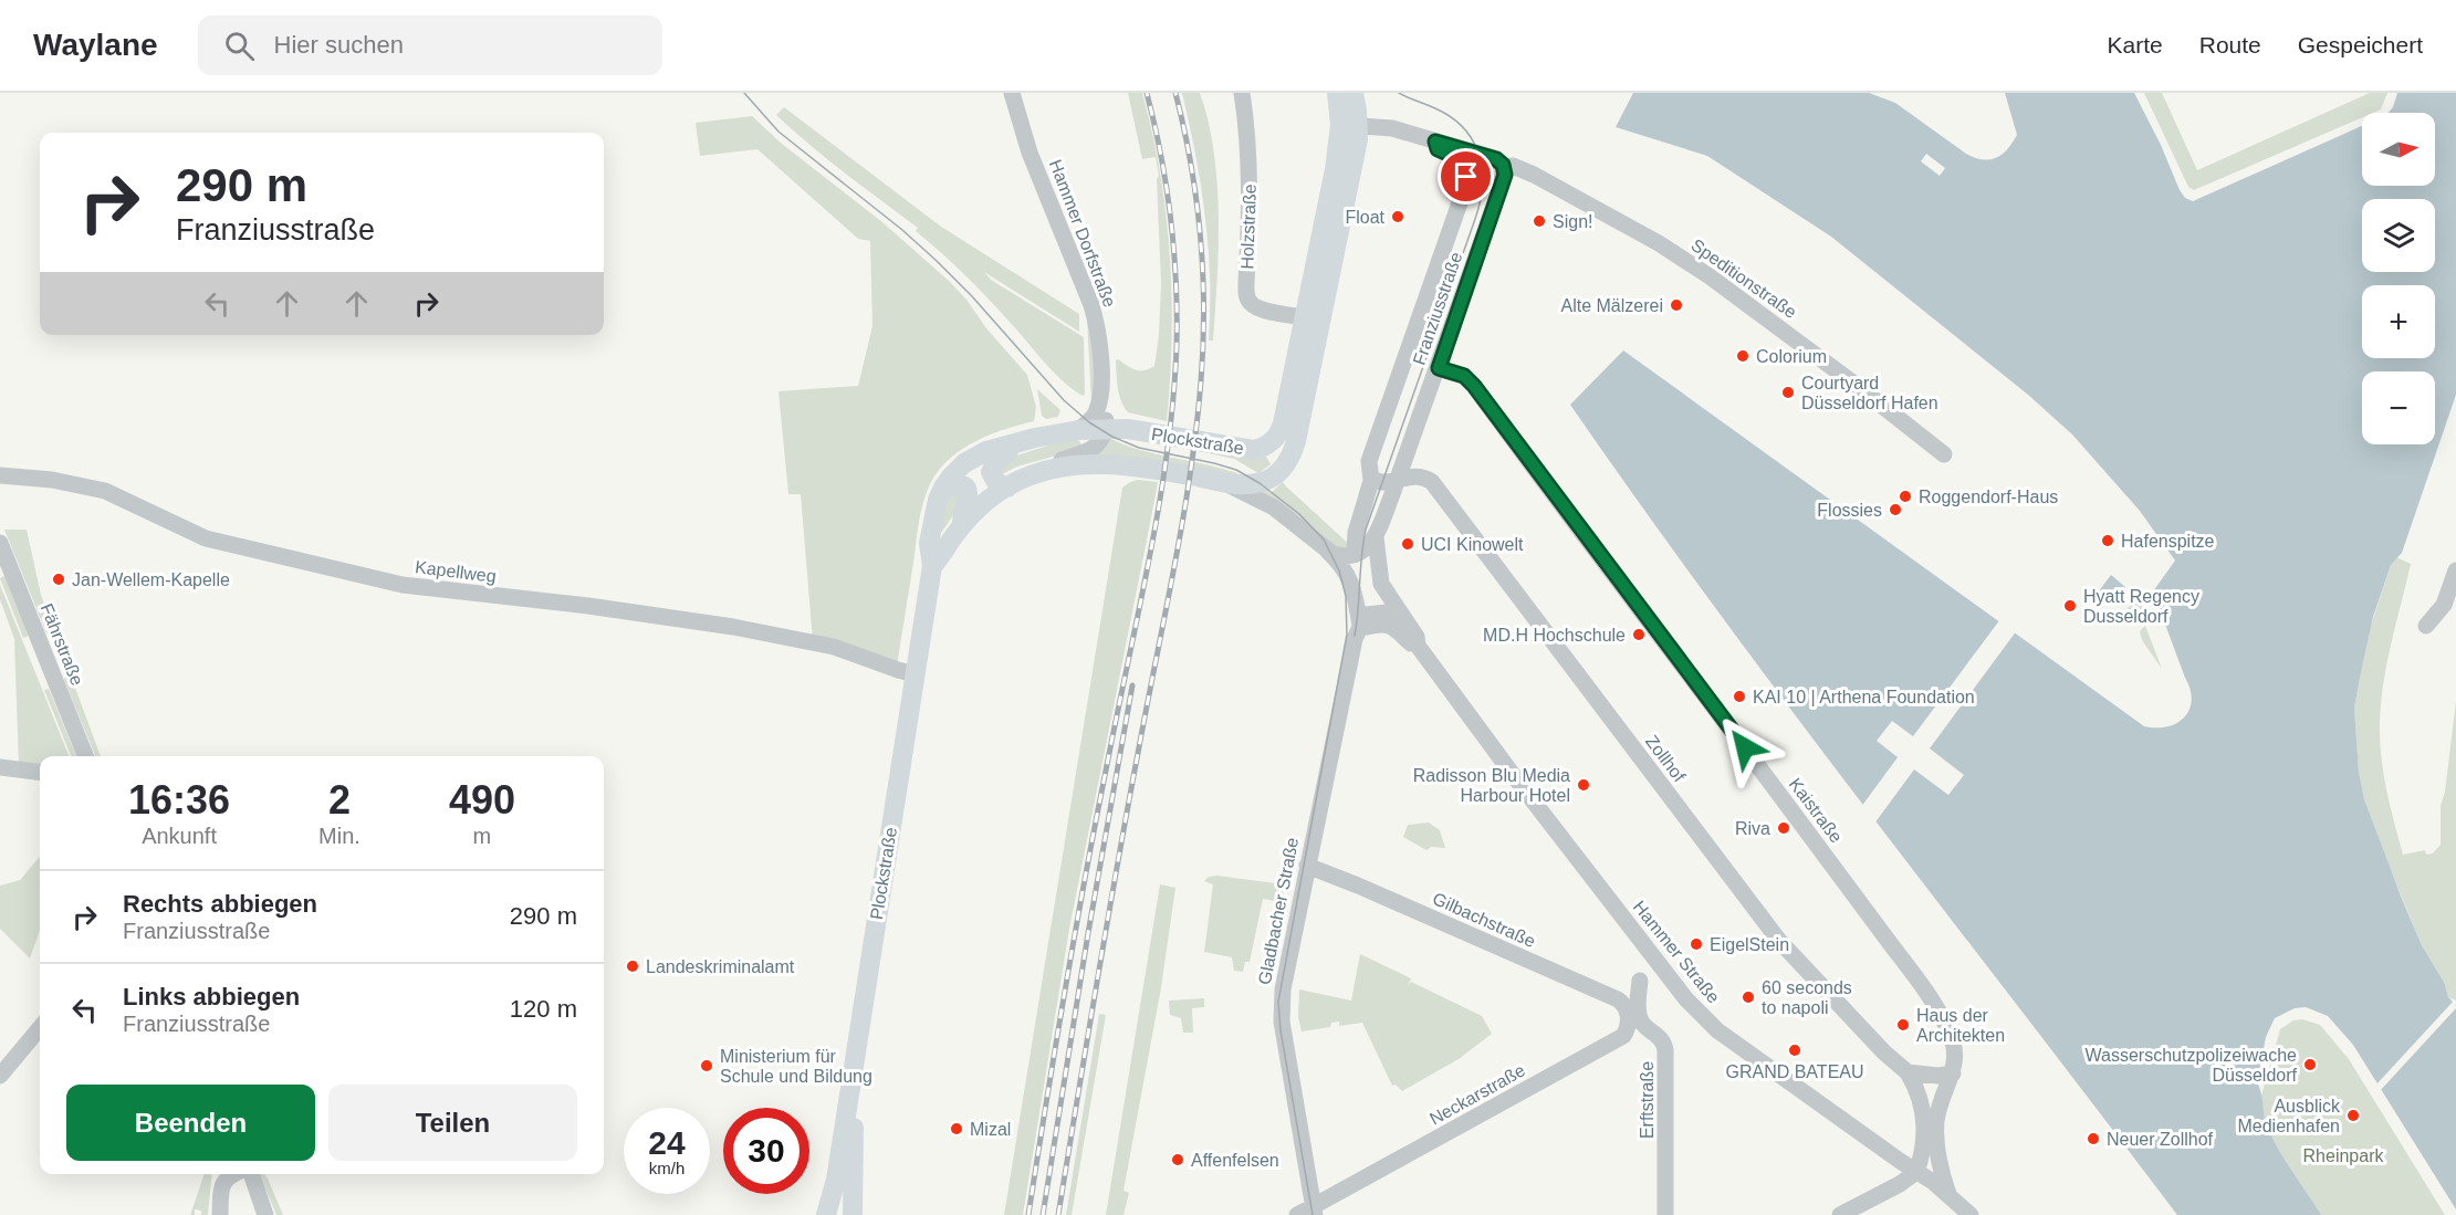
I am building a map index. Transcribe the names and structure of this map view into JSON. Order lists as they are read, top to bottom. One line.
{"streets":{"main road":["Plockstraße"],"street":["Holzstraße","Hammer Dorfstraße","Speditionstraße","Franziusstraße","Kapellweg","Fährstraße","Zollhof","Kaistraße","Gladbacher Straße","Gilbachstraße","Hammer Straße","Neckarstraße","Erftstraße"]},"crossings":[["Holzstraße","Plockstraße"],["Hammer Dorfstraße","Plockstraße"],["Speditionstraße","Franziusstraße"],["Franziusstraße","Zollhof"],["Franziusstraße","Kaistraße"],["Franziusstraße","Hammer Straße"],["Plockstraße","Kapellweg"],["Zollhof","Hammer Straße"],["Kaistraße","Hammer Straße"],["Gladbacher Straße","Gilbachstraße"],["Gladbacher Straße","Hammer Straße"],["Gladbacher Straße","Neckarstraße"],["Gilbachstraße","Neckarstraße"]],"parks":["Rheinpark"],"places":["Float","Sign!","Alte Mälzerei","Colorium","Courtyard Düsseldorf Hafen","Roggendorf-Haus","Flossies","Hafenspitze","UCI Kinowelt","Jan-Wellem-Kapelle","Hyatt Regency Dusseldorf","MD.H Hochschule","KAI 10 | Arthena Foundation","Radisson Blu Media Harbour Hotel","Riva","EigelStein","Landeskriminalamt","60 seconds to napoli","Haus der Architekten","GRAND BATEAU","Wasserschutzpolizeiwache Düsseldorf","Ministerium für Schule und Bildung","Ausblick Medienhafen","Mizal","Neuer Zollhof","Affenfelsen"],"north":"right","page":{"header":"Waylane","search":"Hier suchen","nav":["Karte","Route","Gespeichert"],"map_buttons":["+","−"],"turn":["290 m","Franziusstraße"],"eta":["16:36","Ankunft","2","Min.","490","m"],"list":[{"name":"Rechts abbiegen","note":"Franziusstraße","value":"290 m"},{"name":"Links abbiegen","note":"Franziusstraße","value":"120 m"}],"buttons":["Beenden","Teilen"],"speed":"24 km/h","limit":"30"}}
